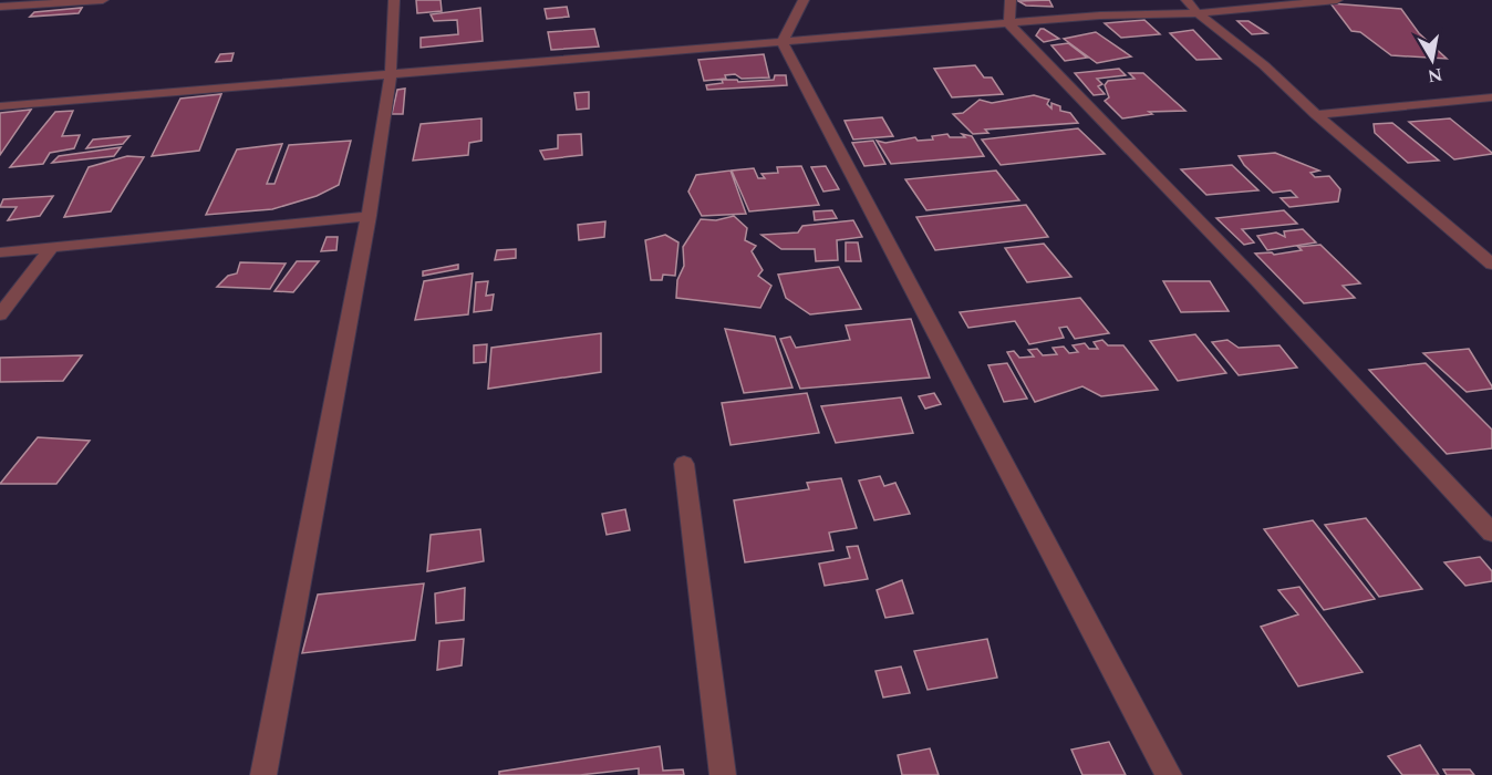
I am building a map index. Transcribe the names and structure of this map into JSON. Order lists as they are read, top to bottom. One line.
{"north":"bottom"}
